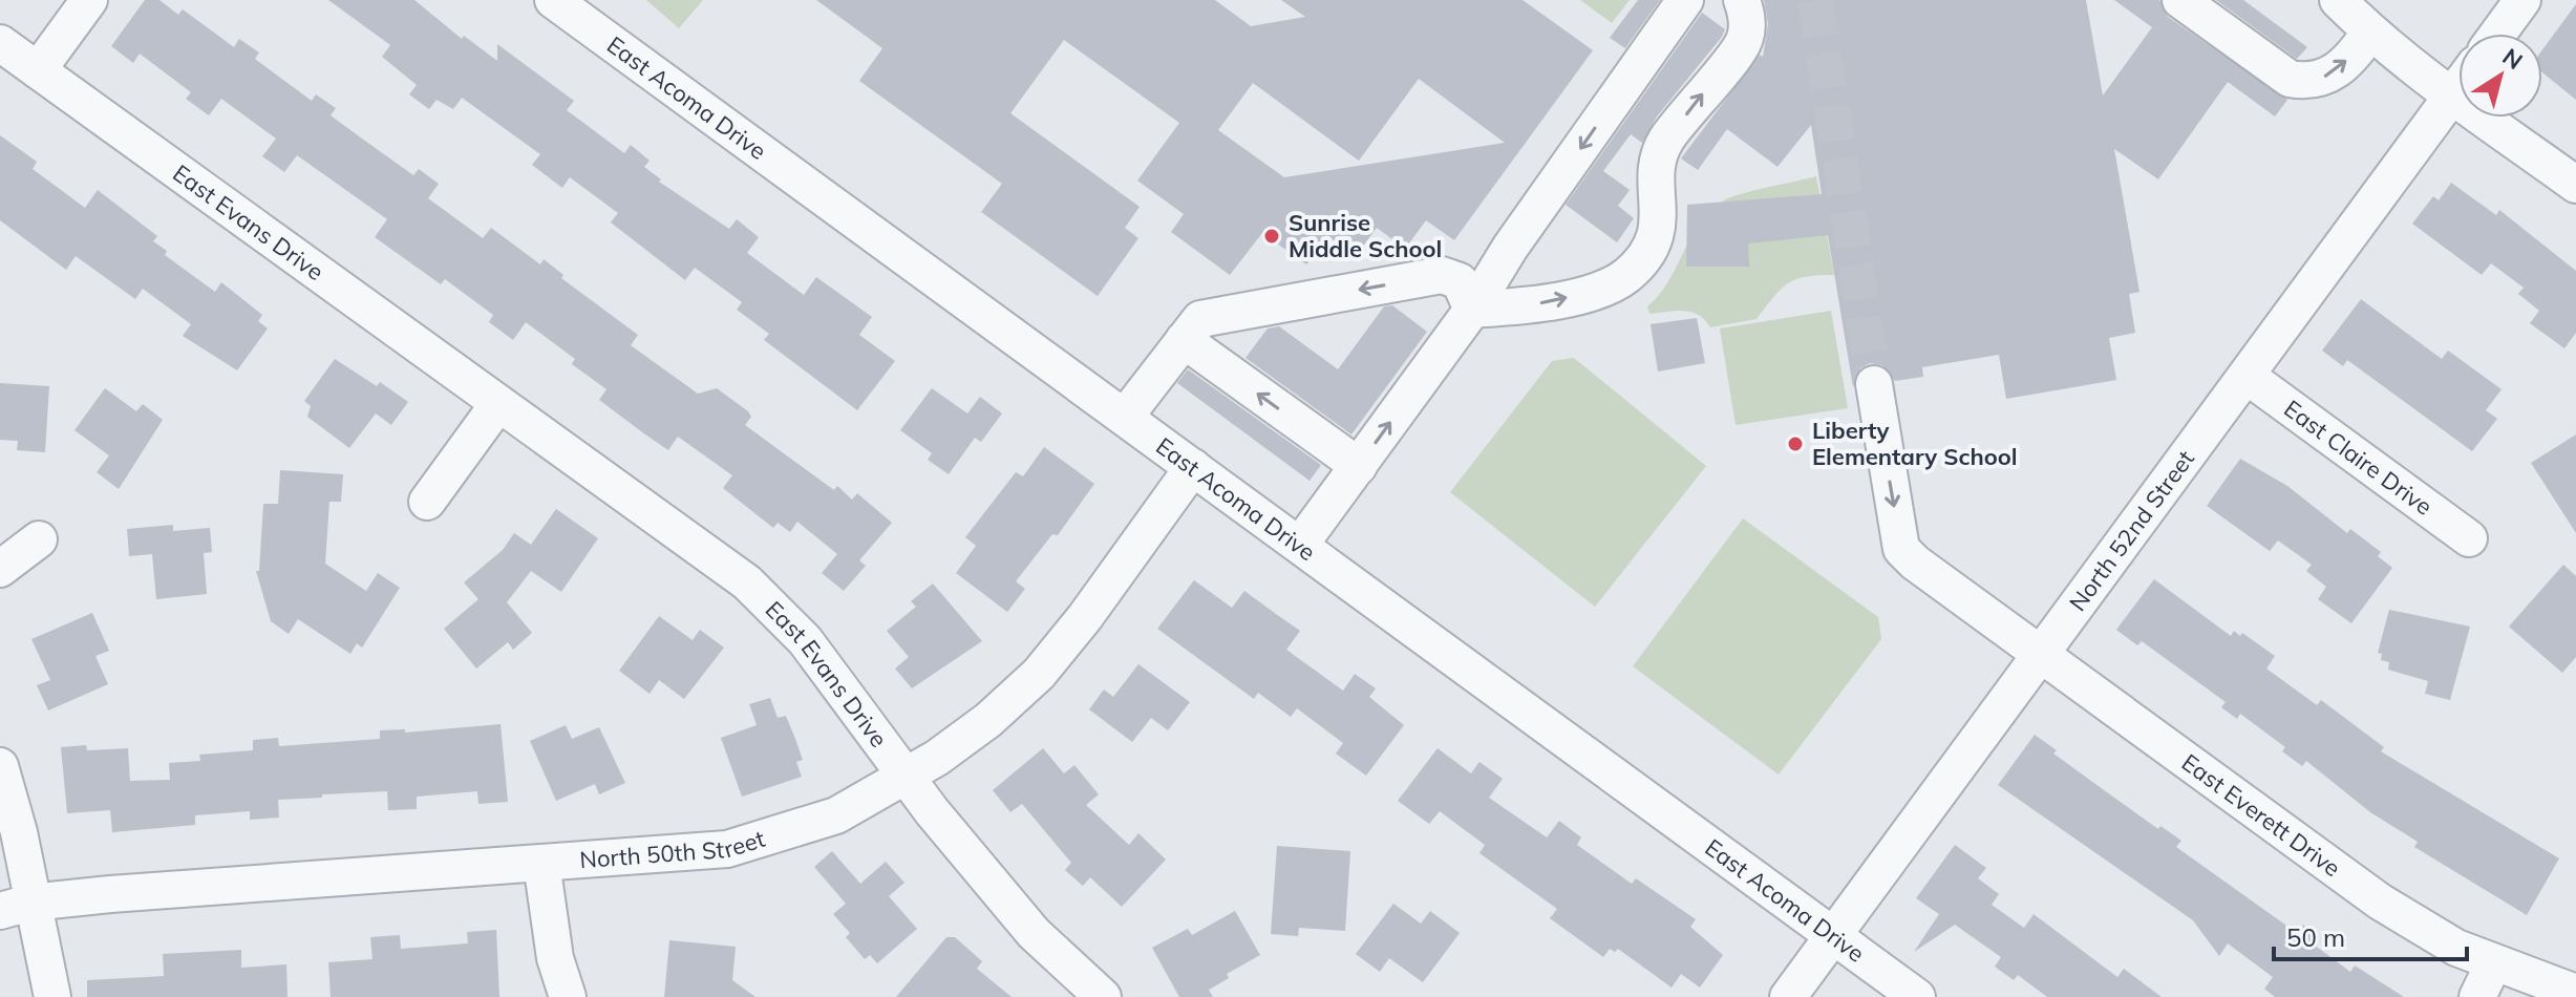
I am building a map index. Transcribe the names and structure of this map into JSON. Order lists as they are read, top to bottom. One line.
{"streets":{"street":["East Acoma Drive","East Evans Drive","East Claire Drive","North 52nd Street","East Everett Drive","North 50th Street"]},"crossings":[["East Acoma Drive","North 52nd Street"],["East Acoma Drive","North 50th Street"],["East Evans Drive","North 50th Street"],["East Claire Drive","North 52nd Street"],["North 52nd Street","East Everett Drive"]],"places":["Sunrise Middle School","Liberty Elementary School"],"scale_bar":"50 m","north":"top right"}
